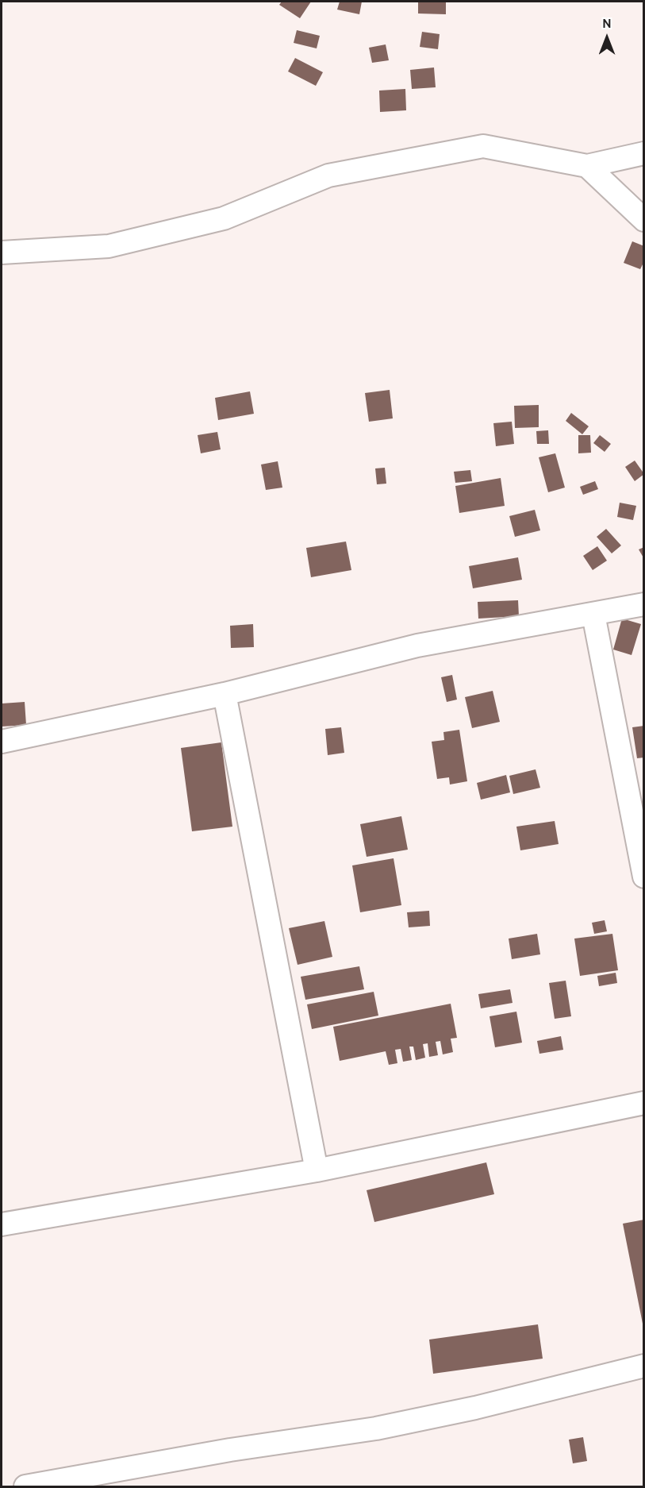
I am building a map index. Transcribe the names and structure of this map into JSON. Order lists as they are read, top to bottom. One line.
{"north":"top"}
